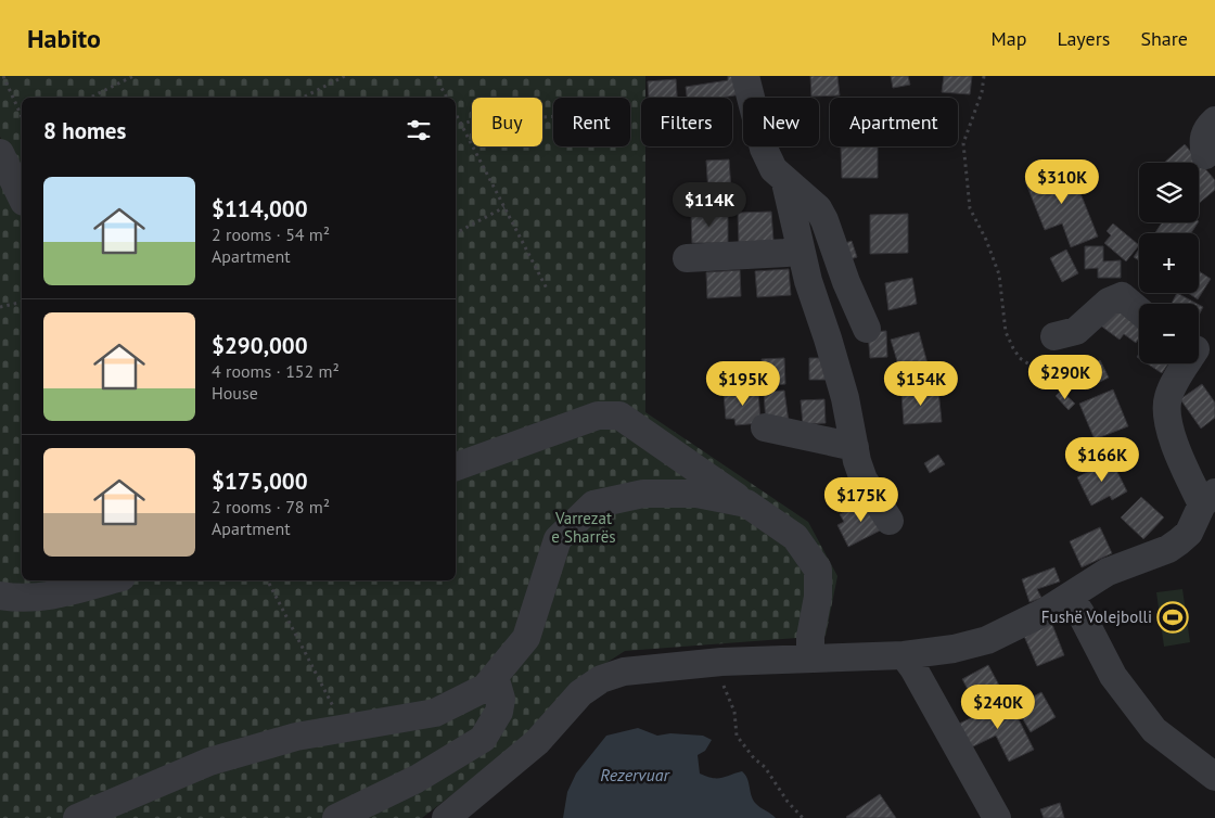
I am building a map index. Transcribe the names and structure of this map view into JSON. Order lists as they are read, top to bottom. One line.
{"water":["Rezervuar"],"parks":["Varrezat e Sharrës"],"places":{"sports":["Fushë Volejbolli"]},"page":{"header":"Habito","nav":["Map","Layers","Share"],"chip":["Buy","Rent","Filters","New","Apartment"],"heading":"8 homes","price":["$310K","$114K","$290K","$195K","$154K","$166K","$175K","$240K"],"map_buttons":["+","−"],"list":[{"name":"$114,000","note":"2 rooms · 54 m² · Apartment"},{"name":"$290,000","note":"4 rooms · 152 m² · House"},{"name":"$175,000","note":"2 rooms · 78 m² · Apartment"}]}}
